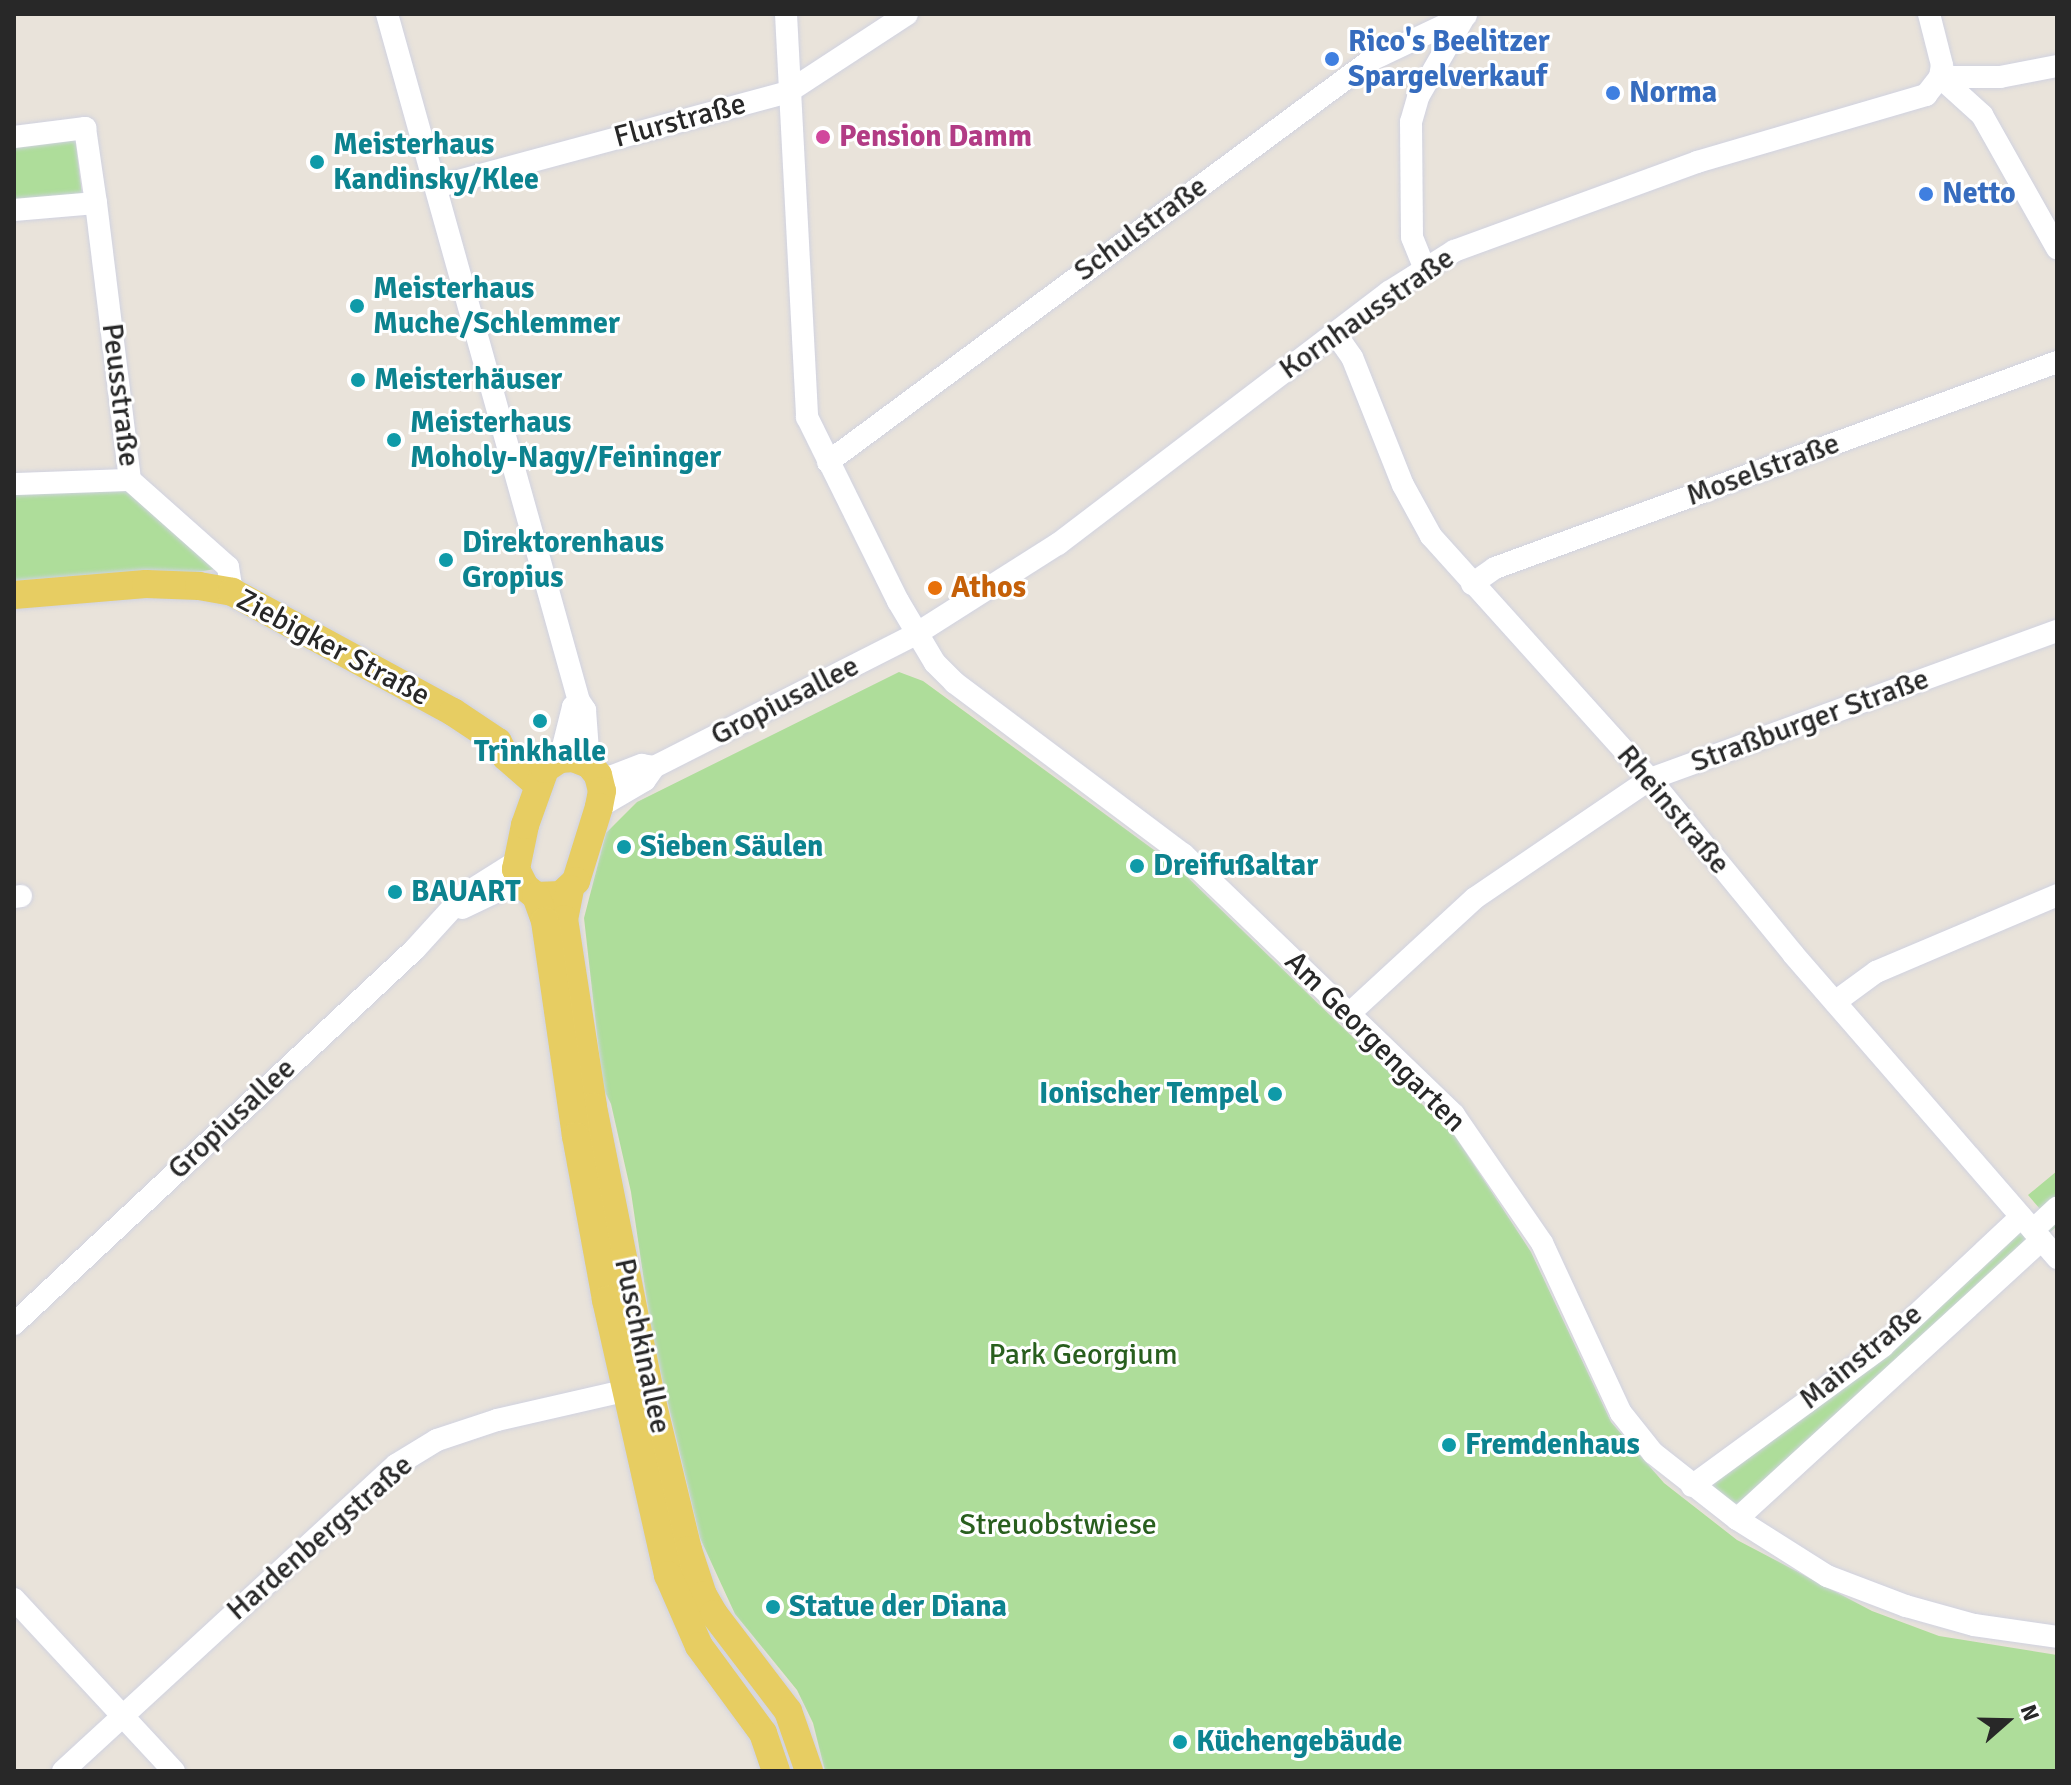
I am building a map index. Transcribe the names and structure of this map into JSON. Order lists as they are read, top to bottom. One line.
{"streets":{"main road":["Ziebigker Straße","Puschkinallee"],"street":["Flurstraße","Schulstraße","Kornhausstraße","Peusstraße","Moselstraße","Gropiusallee","Straßburger Straße","Rheinstraße","Am Georgengarten","Mainstraße","Hardenbergstraße"]},"crossings":[["Flurstraße","Am Georgengarten"],["Schulstraße","Am Georgengarten"],["Kornhausstraße","Gropiusallee"],["Kornhausstraße","Rheinstraße"],["Kornhausstraße","Am Georgengarten"],["Peusstraße","Ziebigker Straße"],["Moselstraße","Rheinstraße"],["Gropiusallee","Am Georgengarten"],["Gropiusallee","Puschkinallee"],["Straßburger Straße","Rheinstraße"],["Straßburger Straße","Am Georgengarten"],["Rheinstraße","Mainstraße"],["Am Georgengarten","Mainstraße"],["Puschkinallee","Hardenbergstraße"]],"parks":["Park Georgium","Streuobstwiese"],"places":["Rico's Beelitzer Spargelverkauf","Norma","Pension Damm","Meisterhaus Kandinsky/Klee","Netto","Meisterhaus Muche/Schlemmer","Meisterhäuser","Meisterhaus Moholy-Nagy/Feininger","Direktorenhaus Gropius","Athos","Trinkhalle","Sieben Säulen","Dreifußaltar","BAUART","Ionischer Tempel","Fremdenhaus","Statue der Diana","Küchengebäude"],"north":"right"}
